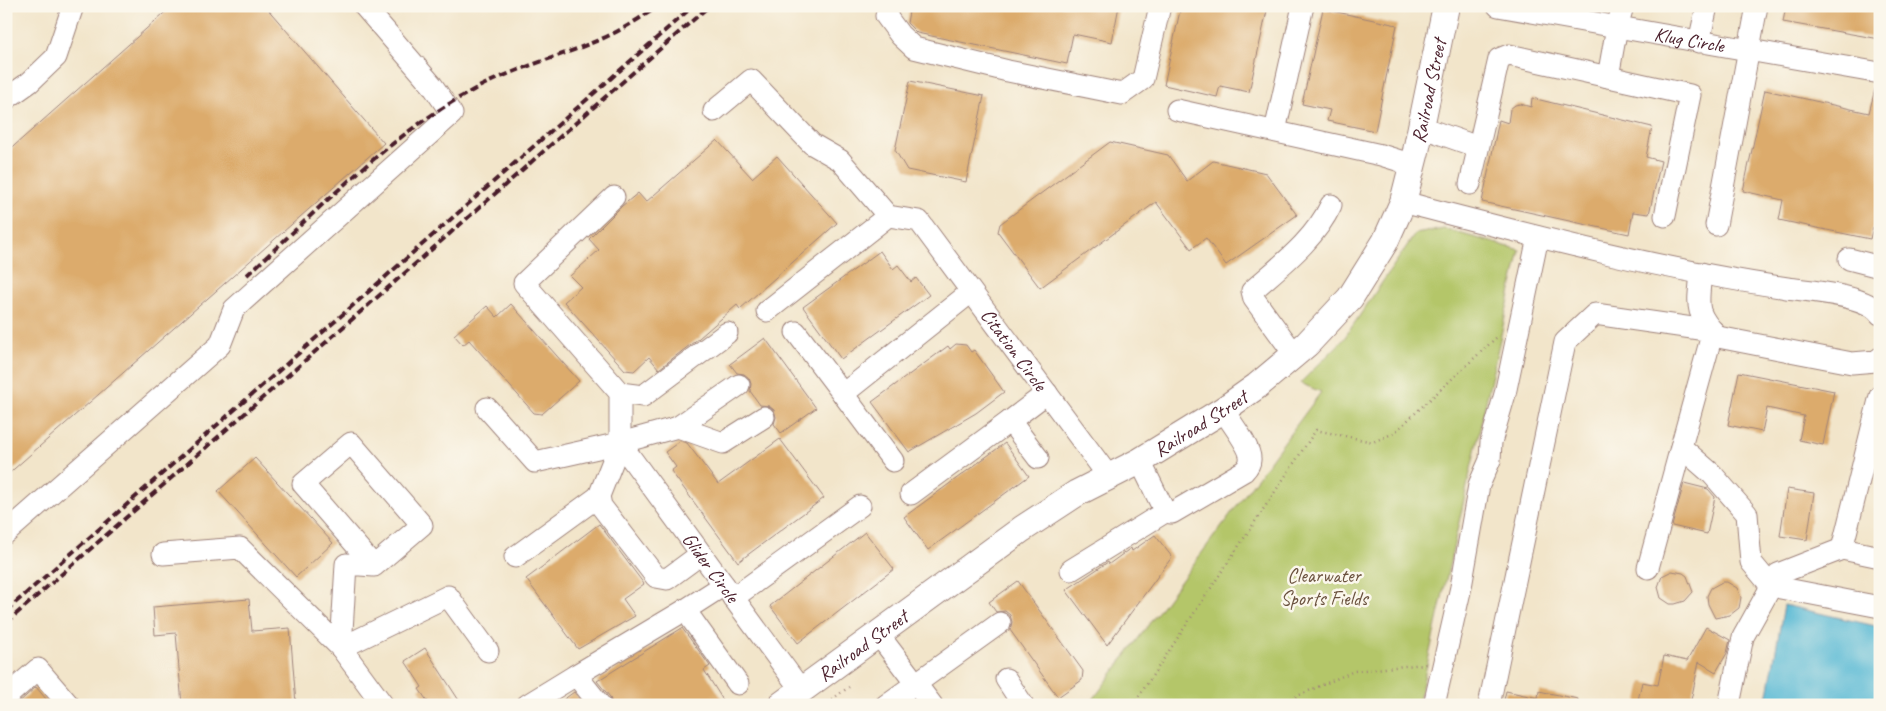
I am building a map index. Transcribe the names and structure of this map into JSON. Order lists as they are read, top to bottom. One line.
{"streets":{"main road":["Railroad Street"],"street":["Klug Circle","Citation Circle","Glider Circle"]},"crossings":[["Railroad Street","Citation Circle"],["Railroad Street","Glider Circle"]],"parks":["Clearwater Sports Fields"]}
